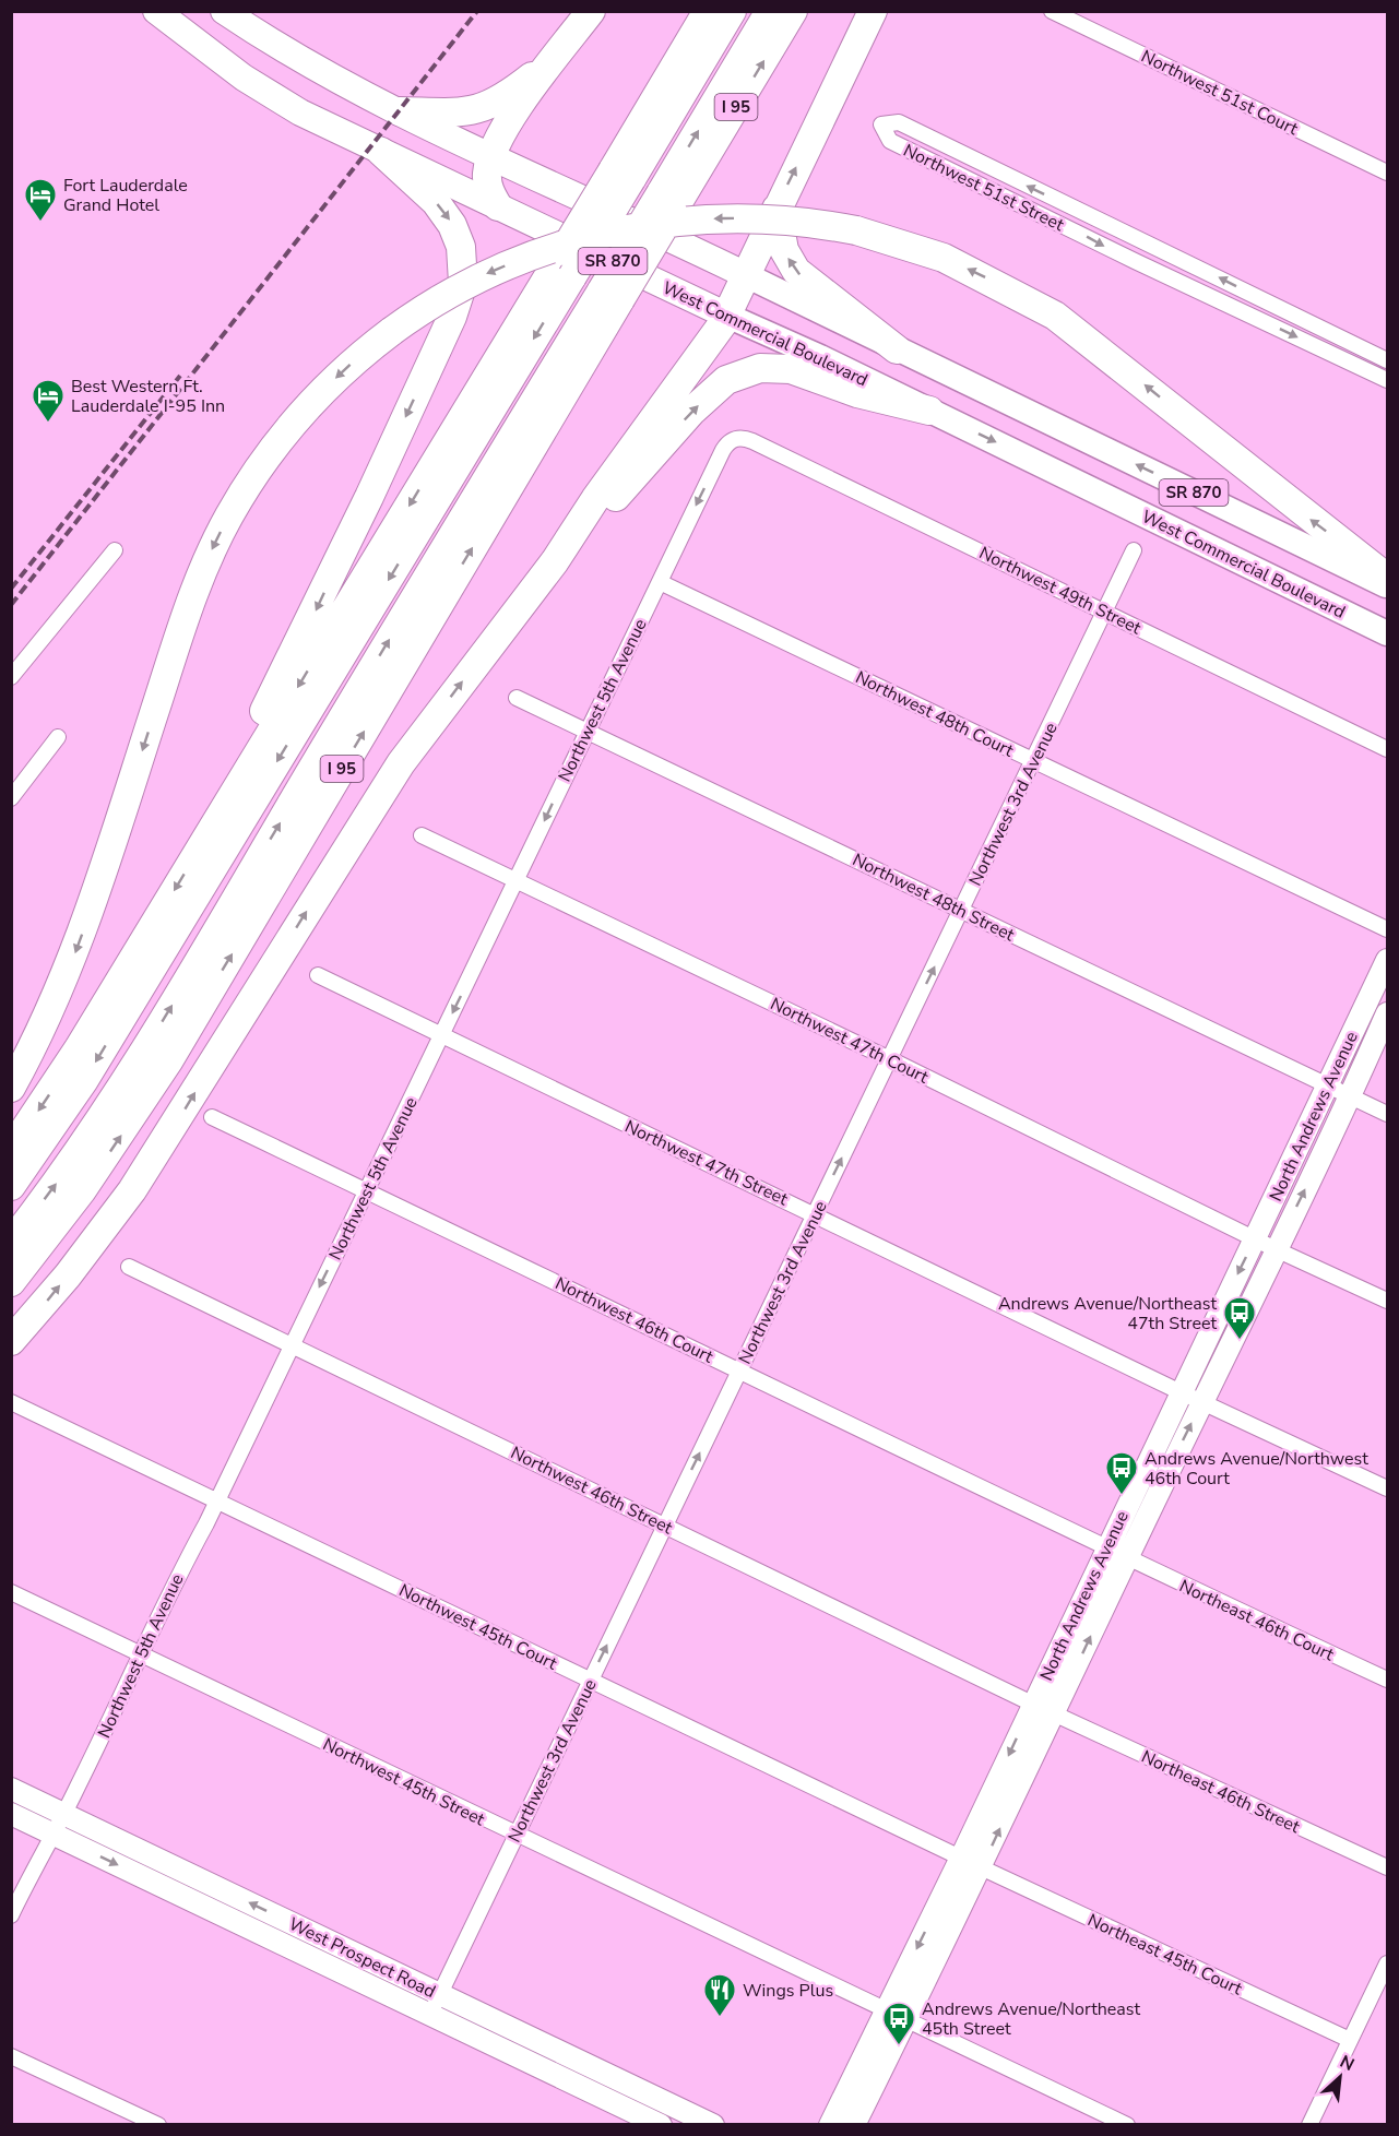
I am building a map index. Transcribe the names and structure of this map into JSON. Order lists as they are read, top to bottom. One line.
{"streets":{"highway":["I 95","SR 870","West Commercial Boulevard"],"main road":["North Andrews Avenue","West Prospect Road"],"street":["Northwest 51st Court","Northwest 51st Street","Northwest 49th Street","Northwest 5th Avenue","Northwest 48th Court","Northwest 3rd Avenue","Northwest 48th Street","Northwest 47th Court","Northwest 47th Street","Northwest 46th Court","Northwest 46th Street","Northeast 46th Court","Northwest 45th Court","Northwest 45th Street","Northeast 46th Street","Northeast 45th Court"]},"crossings":[["Northwest 49th Street","Northwest 5th Avenue"],["Northwest 49th Street","Northwest 3rd Avenue"],["Northwest 5th Avenue","Northwest 48th Court"],["Northwest 5th Avenue","Northwest 48th Street"],["Northwest 5th Avenue","Northwest 47th Court"],["Northwest 5th Avenue","Northwest 47th Street"],["Northwest 5th Avenue","Northwest 46th Court"],["Northwest 5th Avenue","Northwest 46th Street"],["Northwest 5th Avenue","Northwest 45th Court"],["Northwest 5th Avenue","Northwest 45th Street"],["Northwest 5th Avenue","West Prospect Road"],["Northwest 48th Court","Northwest 3rd Avenue"],["Northwest 3rd Avenue","Northwest 48th Street"],["Northwest 3rd Avenue","Northwest 47th Court"],["Northwest 3rd Avenue","Northwest 47th Street"],["Northwest 3rd Avenue","Northwest 46th Court"],["Northwest 3rd Avenue","Northwest 46th Street"],["Northwest 3rd Avenue","Northwest 45th Court"],["Northwest 3rd Avenue","Northwest 45th Street"],["Northwest 3rd Avenue","West Prospect Road"],["Northwest 48th Street","North Andrews Avenue"],["Northwest 47th Court","North Andrews Avenue"],["North Andrews Avenue","Northwest 47th Street"],["North Andrews Avenue","Northwest 46th Court"],["North Andrews Avenue","Northwest 46th Street"],["North Andrews Avenue","Northeast 46th Court"],["North Andrews Avenue","Northwest 45th Court"],["North Andrews Avenue","Northwest 45th Street"],["North Andrews Avenue","Northeast 46th Street"],["North Andrews Avenue","Northeast 45th Court"],["Northwest 46th Court","Northeast 46th Court"],["Northwest 46th Street","Northeast 46th Street"],["Northwest 45th Court","Northeast 45th Court"]],"one_way":["West Commercial Boulevard","Northwest 5th Avenue","Northwest 3rd Avenue"],"places":{"hotel":["Fort Lauderdale Grand Hotel","Best Western Ft. Lauderdale I-95 Inn"],"bus stop":["Andrews Avenue/Northeast 47th Street","Andrews Avenue/Northwest 46th Court","Andrews Avenue/Northeast 45th Street"],"restaurant":["Wings Plus"]},"north":"top right"}
